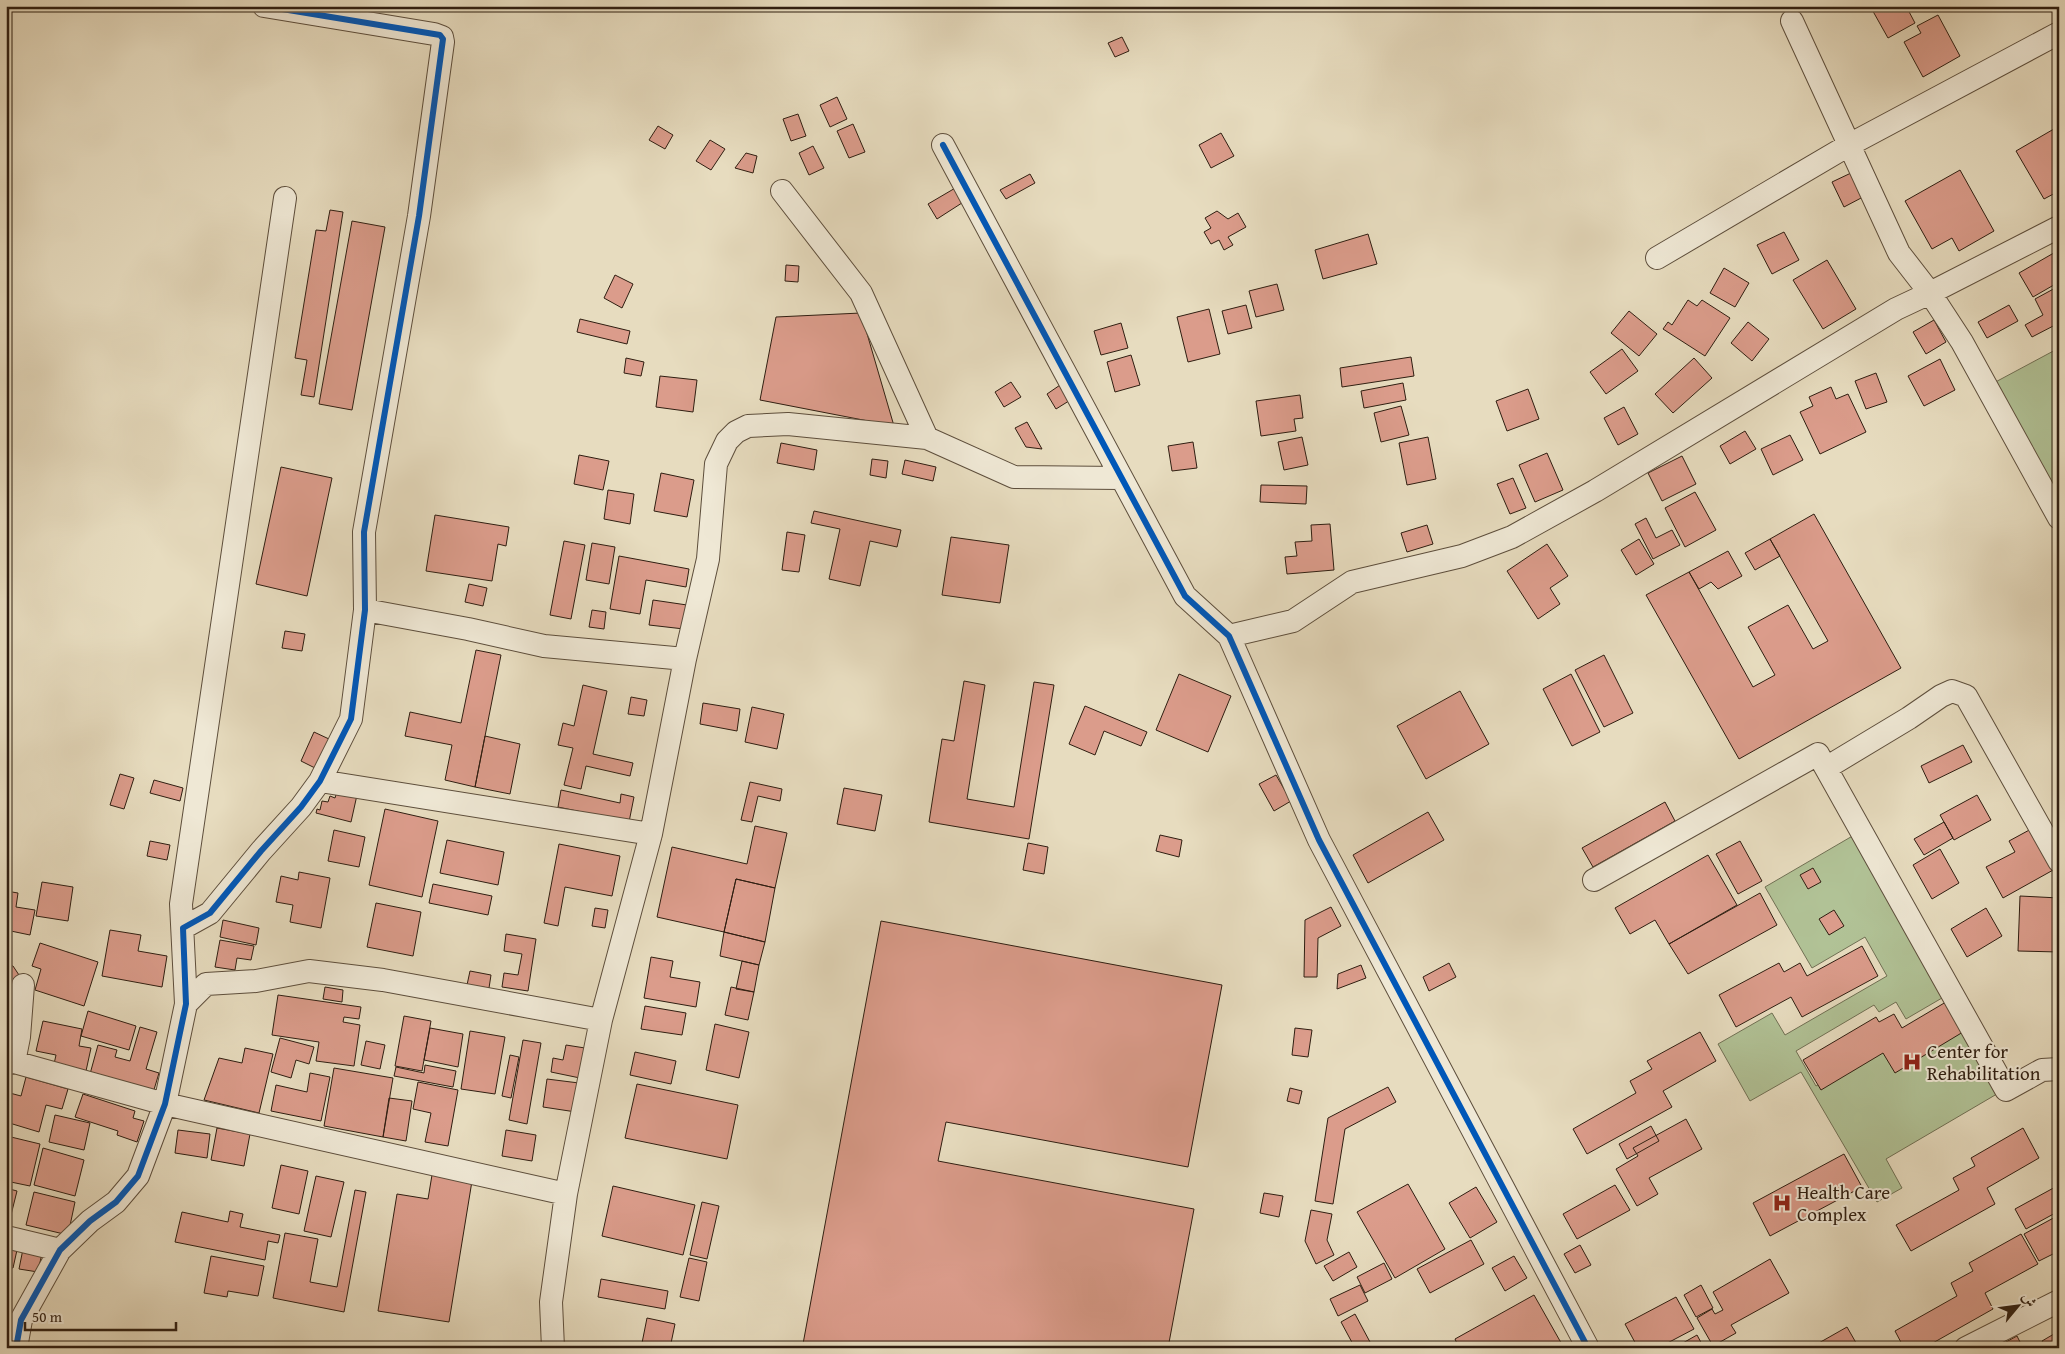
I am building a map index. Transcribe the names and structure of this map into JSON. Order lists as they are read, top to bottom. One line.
{"places":{"hospital":["Center for Rehabilitation","Health Care Complex"]},"scale_bar":"50 m","north":"top right"}
